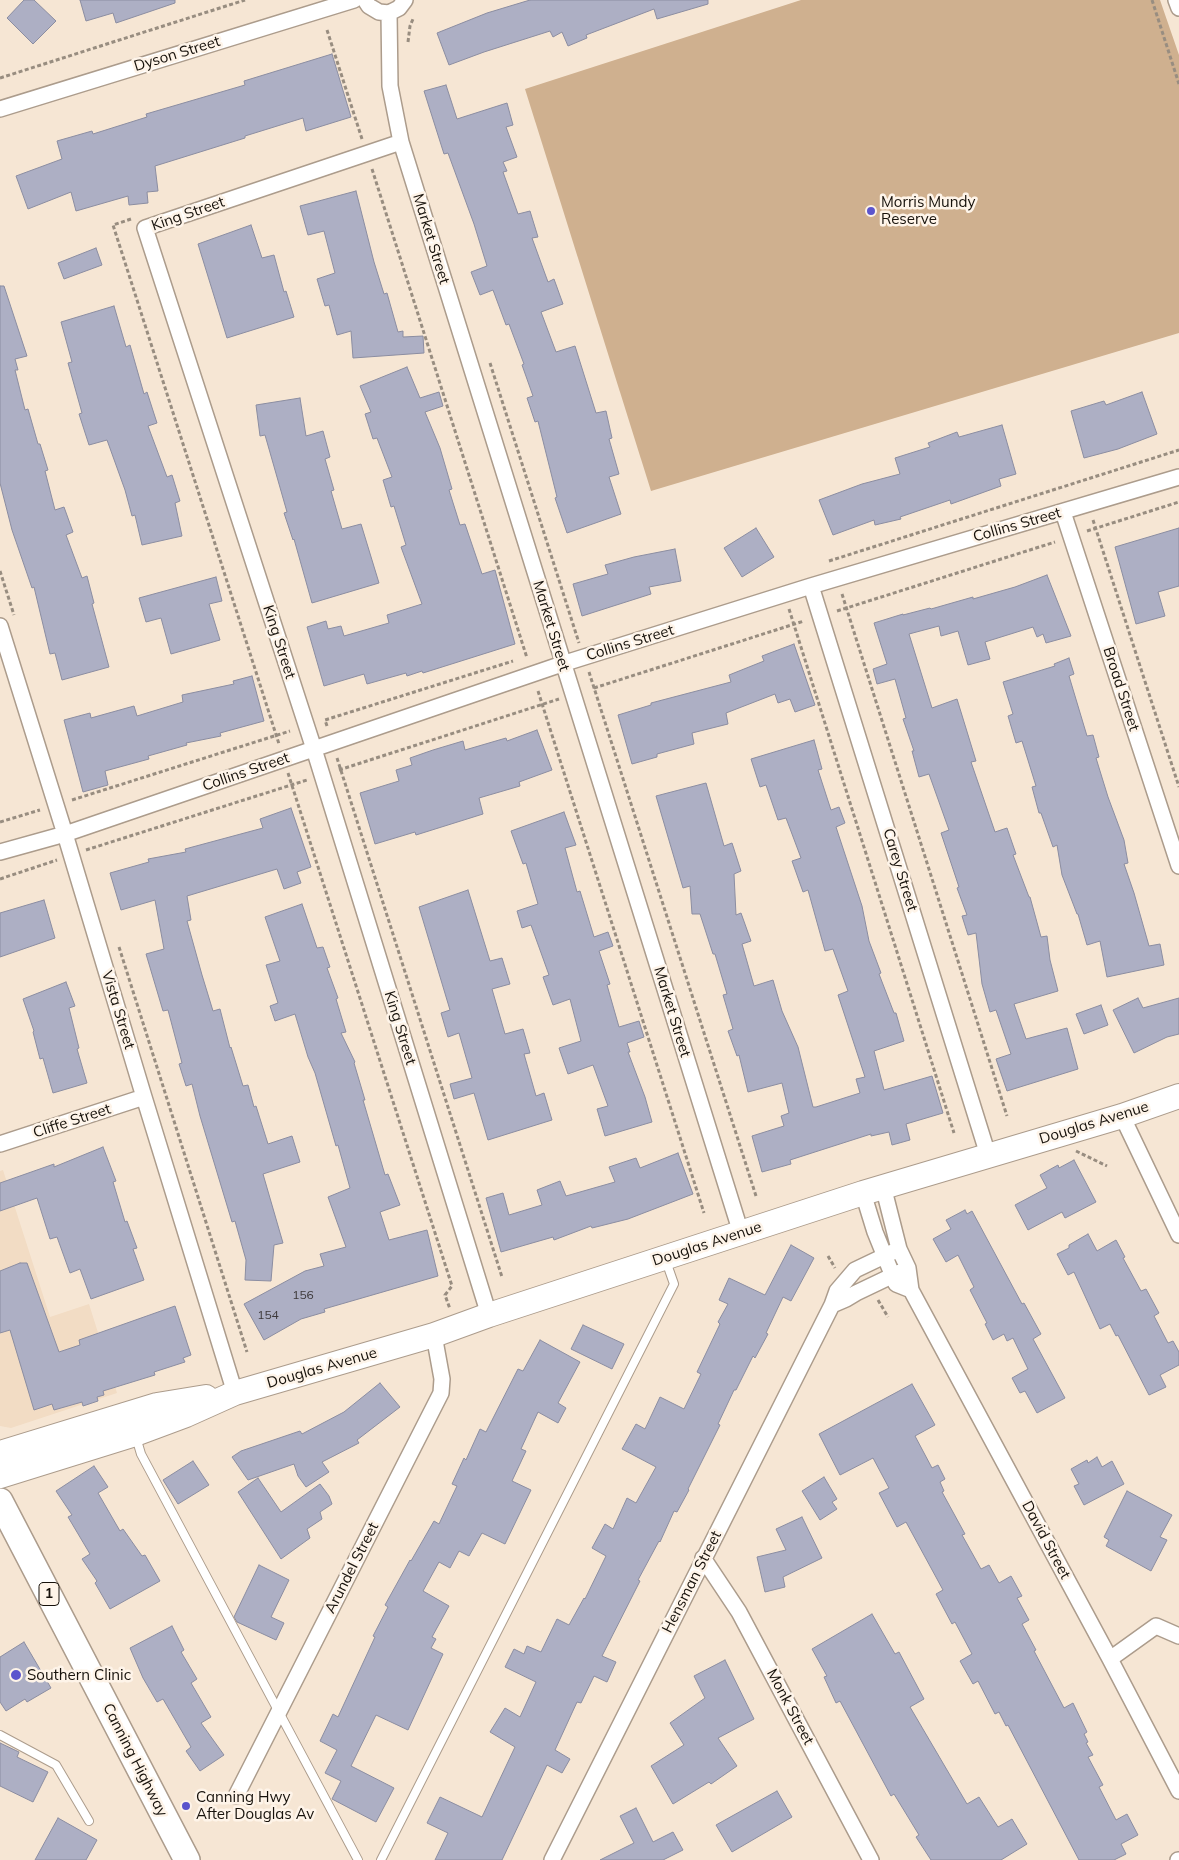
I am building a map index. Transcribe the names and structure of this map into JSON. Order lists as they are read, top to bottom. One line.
{"streets":{"highway":["1","Canning Highway"],"main road":["Douglas Avenue"],"street":["Dyson Street","King Street","Market Street","Collins Street","Broad Street","Carey Street","Vista Street","Cliffe Street","David Street","Arundel Street","Hensman Street","Monk Street"]},"crossings":[["King Street","Market Street"],["King Street","Collins Street"],["King Street","Douglas Avenue"],["Market Street","Collins Street"],["Market Street","Douglas Avenue"],["Collins Street","Broad Street"],["Collins Street","Carey Street"],["Collins Street","Vista Street"],["Carey Street","Douglas Avenue"],["Vista Street","Cliffe Street"],["Vista Street","Douglas Avenue"],["Douglas Avenue","David Street"],["Douglas Avenue","Arundel Street"],["David Street","Hensman Street"],["Hensman Street","Monk Street"]],"places":["Morris Mundy Reserve","Southern Clinic","Canning Hwy After Douglas Av"],"house_numbers":["156","154"]}
